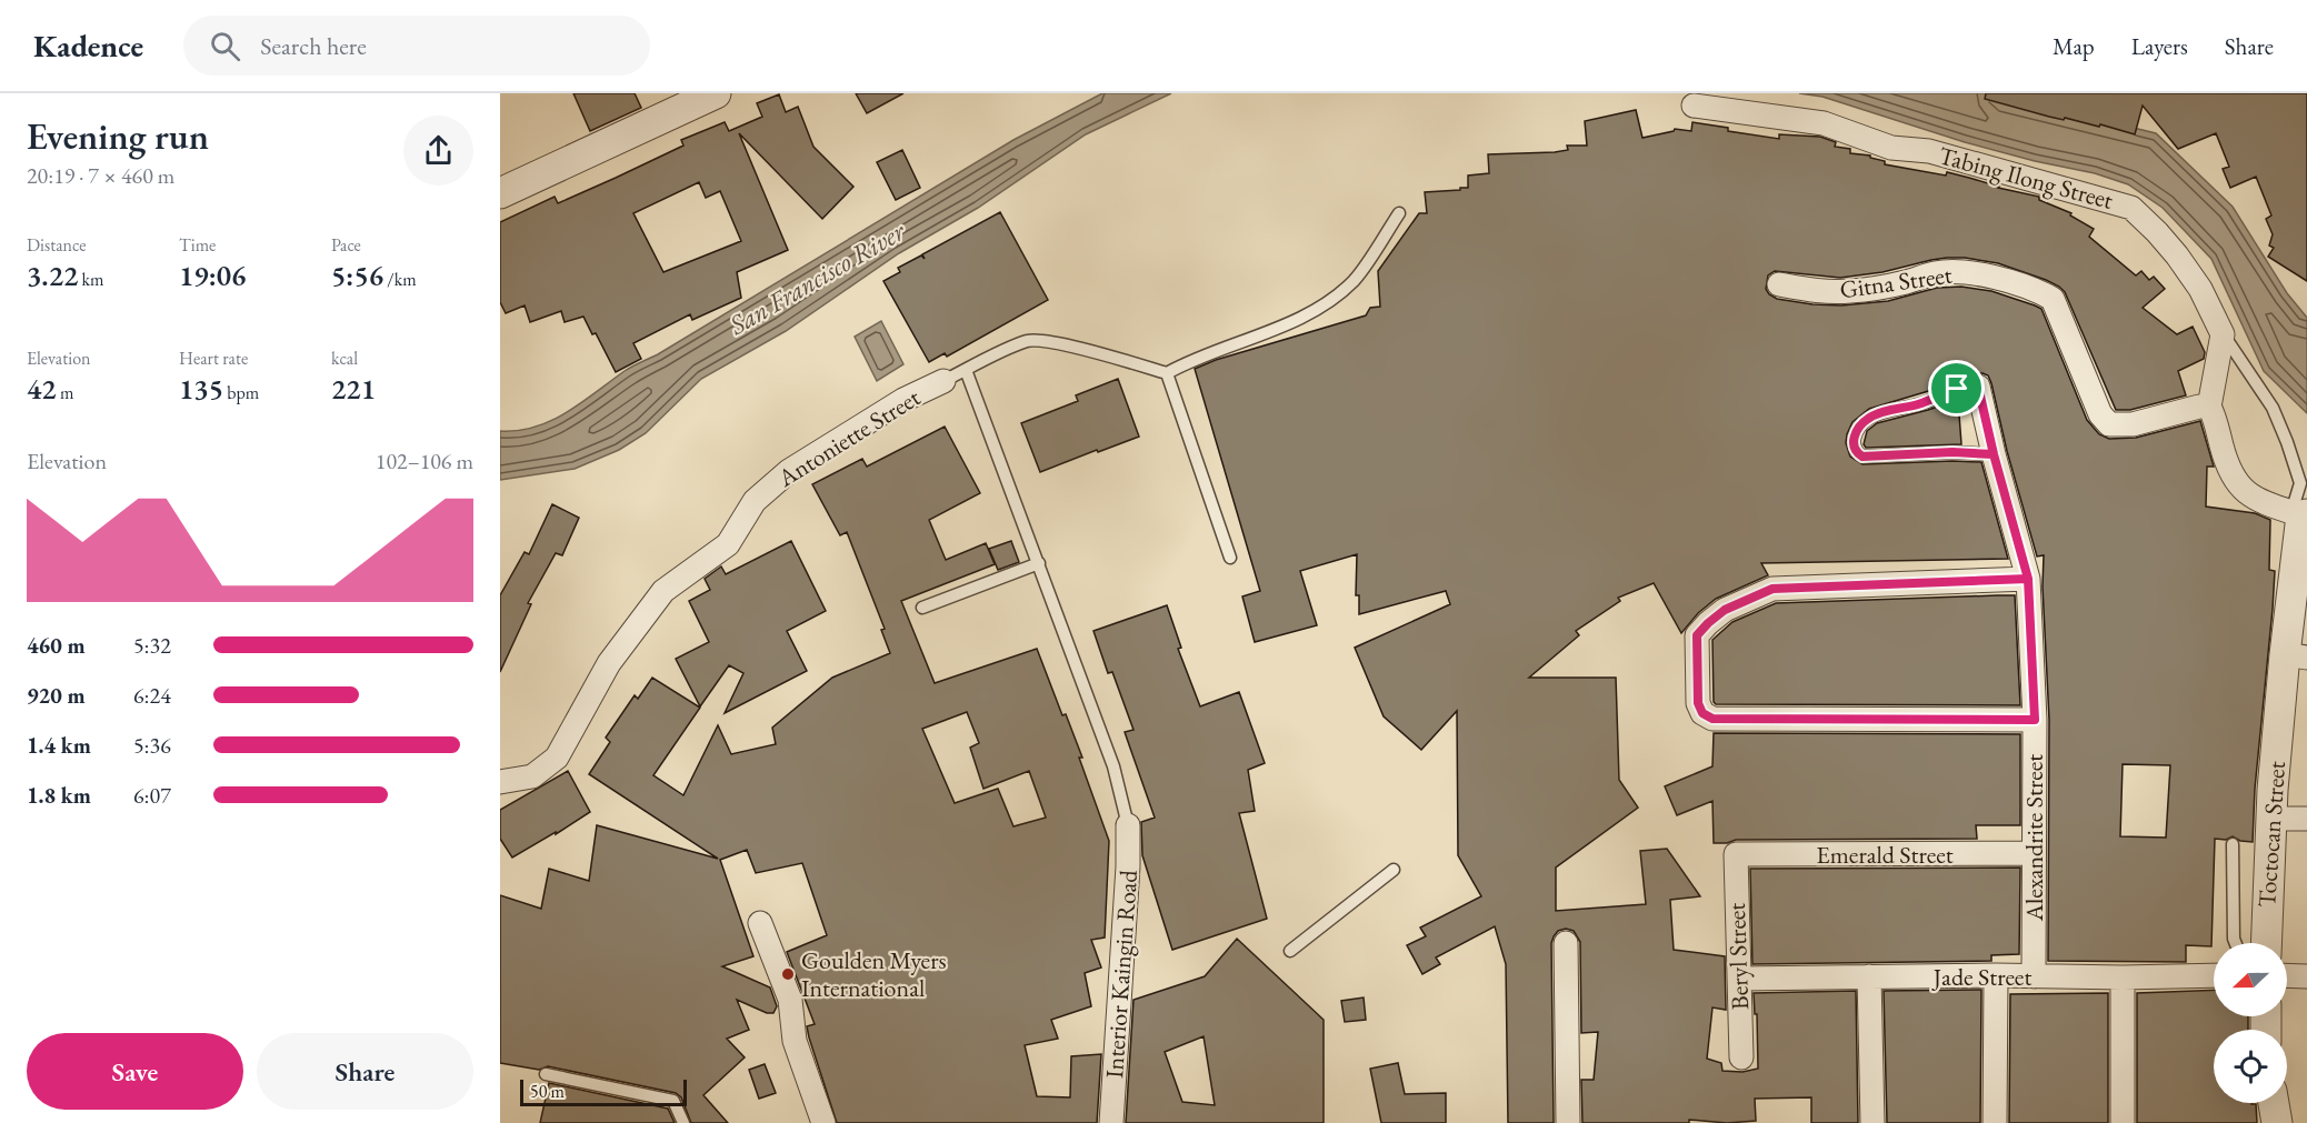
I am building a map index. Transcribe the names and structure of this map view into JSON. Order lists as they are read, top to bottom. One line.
{"streets":{"street":["Tabing Ilong Street","Gitna Street","Antoniette Street","Toctocan Street","Alexandrite Street","Emerald Street","Beryl Street","Interior Kaingin Road","Jade Street"]},"crossings":[["Alexandrite Street","Emerald Street"],["Alexandrite Street","Jade Street"],["Emerald Street","Beryl Street"],["Beryl Street","Jade Street"]],"water":["San Francisco River"],"places":["Goulden Myers International"],"scale_bar":"50 m","north":"left","page":{"header":"Kadence","search":"Search here","nav":["Map","Layers","Share"],"heading":["Evening run","20:19 · 7 × 460 m"],"stats":[["Distance","3.22 km"],["Time","19:06"],["Pace","5:56 /km"],["Elevation","42 m"],["Heart rate","135 bpm"],["kcal","221"]],"chart":["Elevation","102–106 m"],"list":[{"name":"460 m","note":"5:32"},{"name":"920 m","note":"6:24"},{"name":"1.4 km","note":"5:36"},{"name":"1.8 km","note":"6:07"}],"buttons":["Save","Share"],"scale":"50 m"}}
